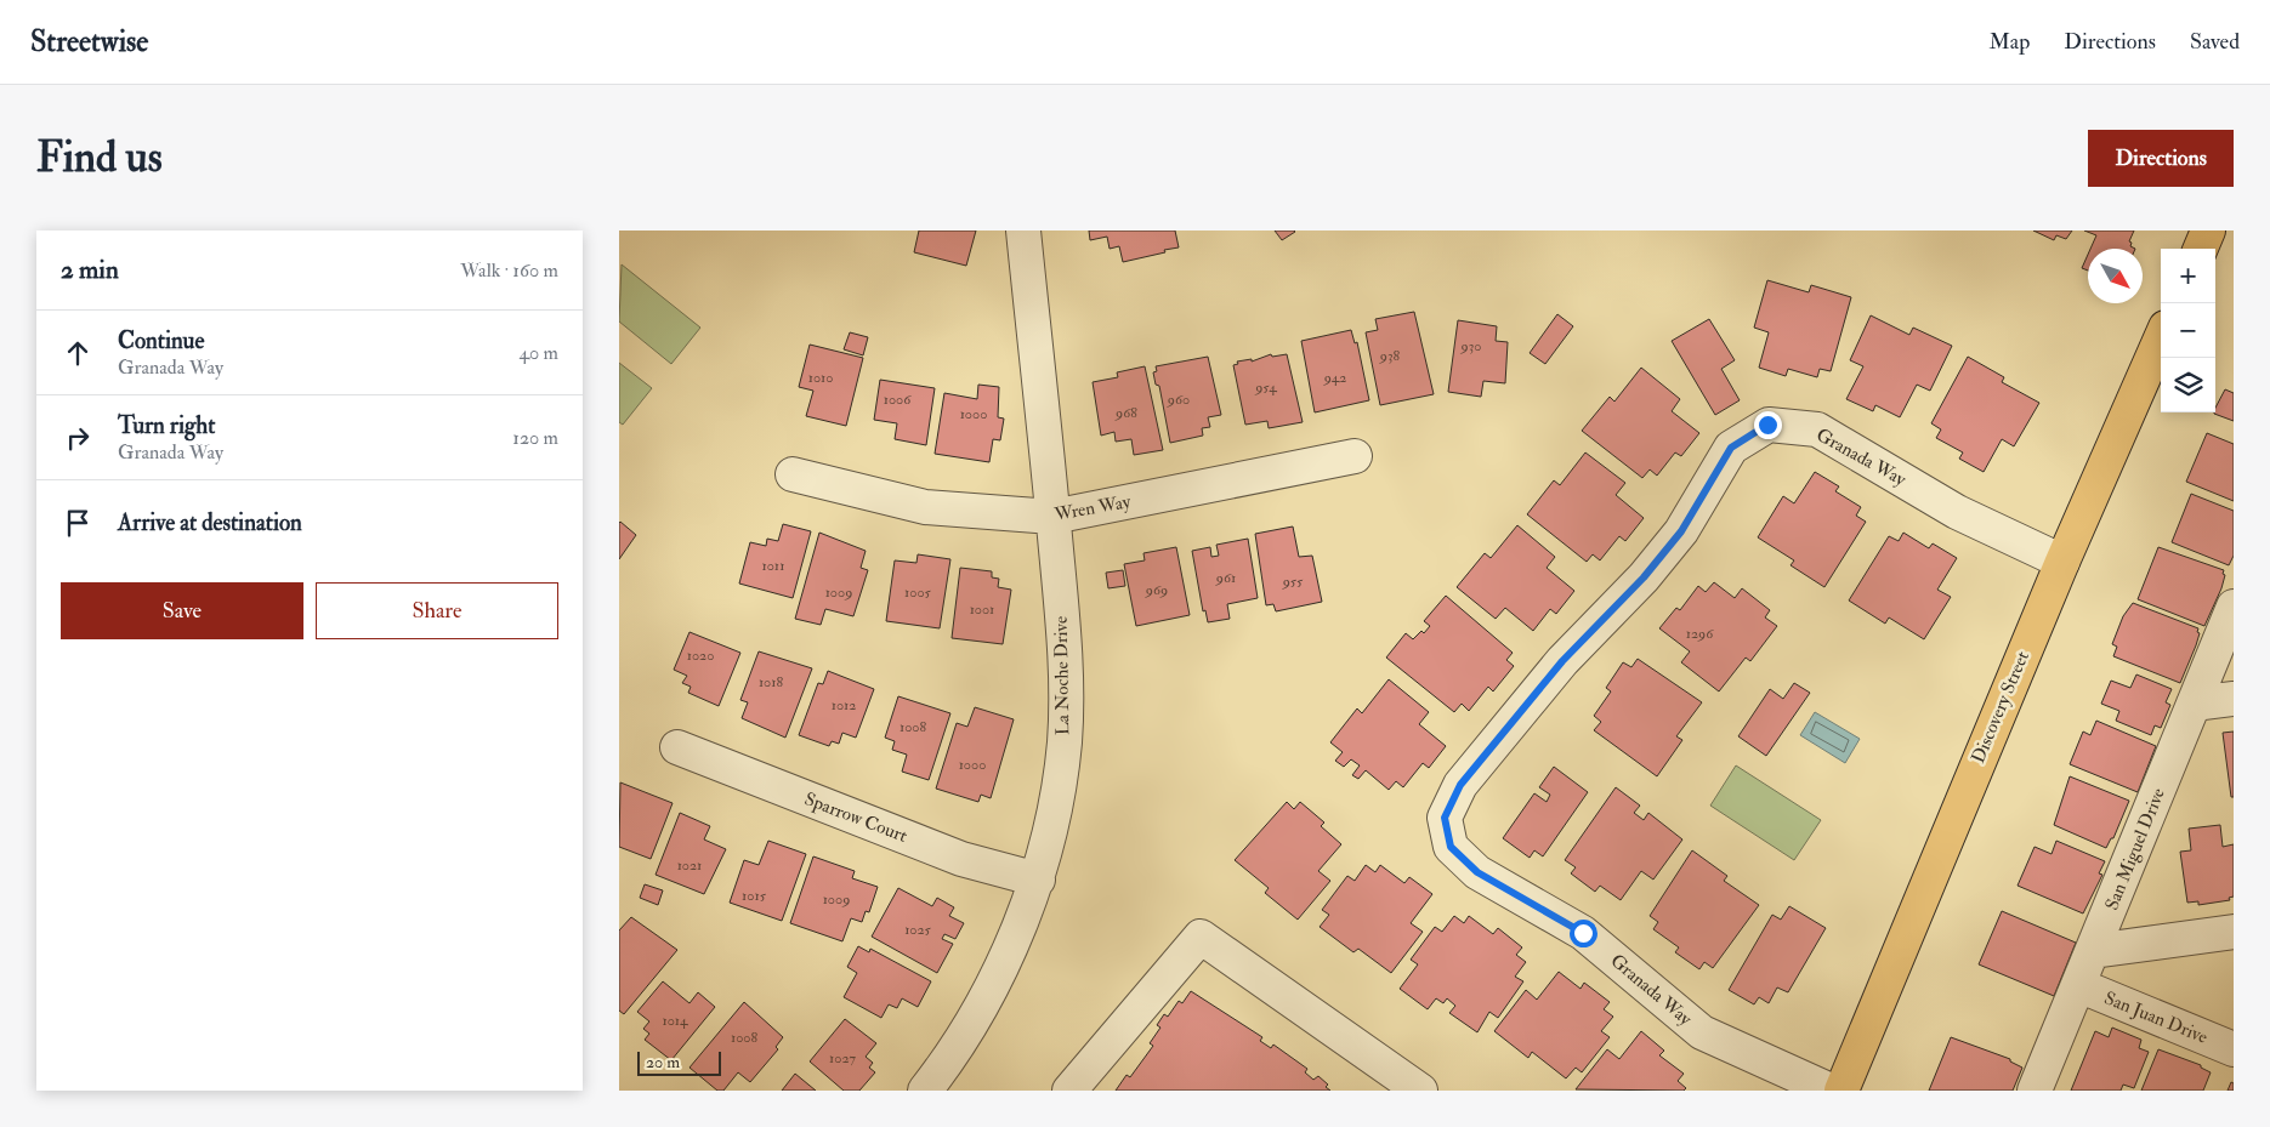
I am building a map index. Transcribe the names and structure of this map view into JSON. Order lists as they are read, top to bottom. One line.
{"streets":{"main road":["Discovery Street"],"street":["Granada Way","Wren Way","La Noche Drive","Sparrow Court","San Miguel Drive","San Juan Drive"]},"crossings":[["Granada Way","Discovery Street"],["Wren Way","La Noche Drive"],["La Noche Drive","Sparrow Court"],["San Miguel Drive","San Juan Drive"]],"house_numbers":["930","938","1010","942","954","1006","960","968","1000","1011","961","955","969","1009","1005","1001","1296","1020","1018","1012","1008","1000","1021","1015","1009","1025","1014","1008","1027"],"scale_bar":"20 m","north":"bottom right","page":{"header":"Streetwise","nav":["Map","Directions","Saved"],"buttons":["Directions",["Save","Share"]],"title":"Find us","heading":["2 min","Walk · 160 m"],"map_buttons":["+","−"],"list":[["Continue","Granada Way","40 m"],["Turn right","Granada Way","120 m"],"Arrive at destination"],"scale":"20 m"}}
